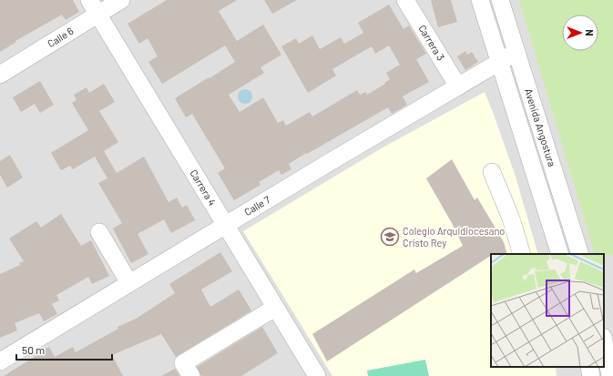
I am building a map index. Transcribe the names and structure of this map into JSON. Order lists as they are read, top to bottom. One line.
{"streets":{"street":["Calle 6","Carrera 3","Avenida Angostura","Carrera 4","Calle 7"]},"crossings":[["Calle 6","Carrera 4"],["Carrera 3","Calle 7"],["Avenida Angostura","Calle 7"],["Carrera 4","Calle 7"]],"places":{"school or university":["Colegio Arquidiocesano Cristo Rey"]},"scale_bar":"50 m","north":"right"}
